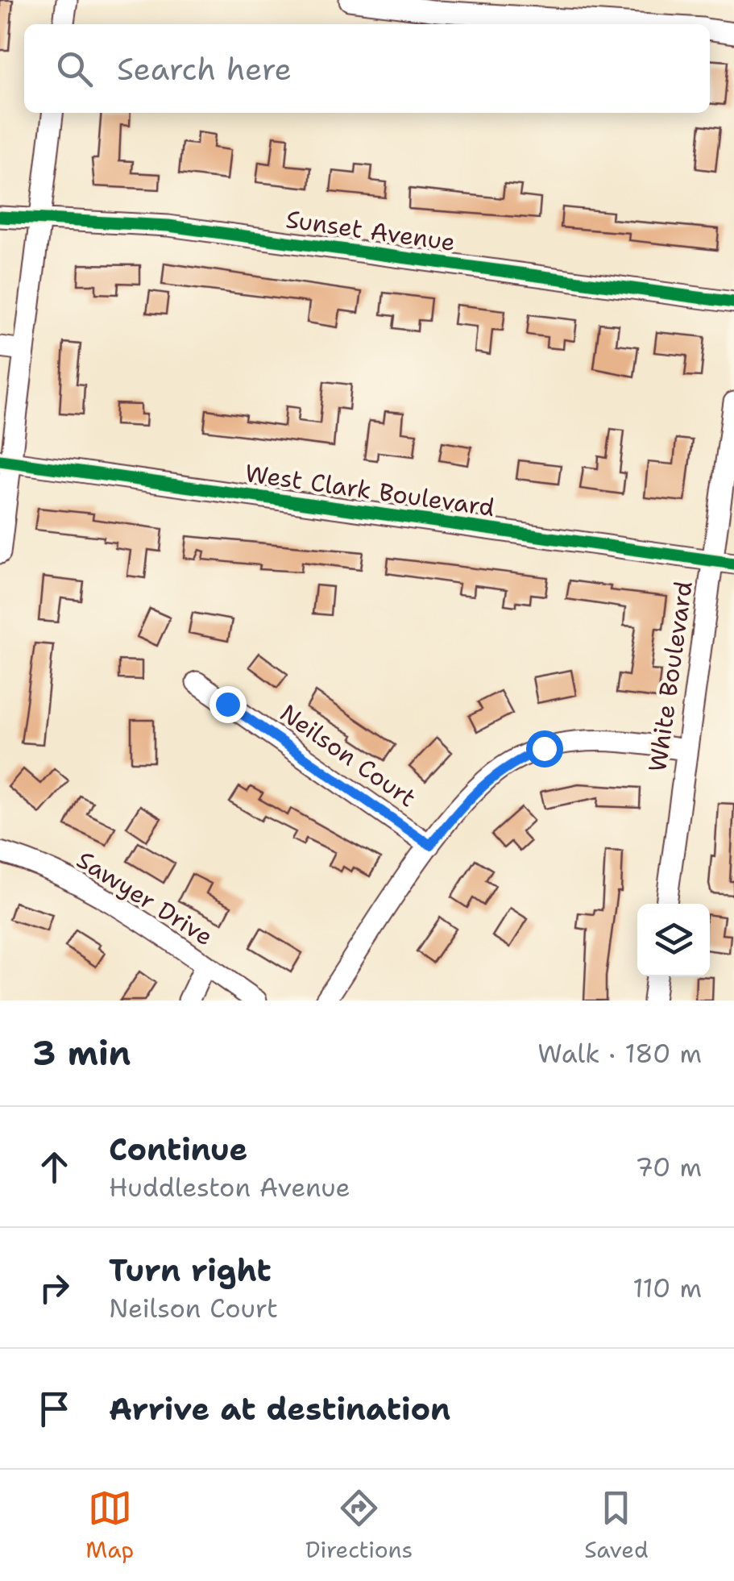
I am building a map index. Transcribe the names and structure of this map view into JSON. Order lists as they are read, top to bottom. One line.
{"streets":{"street":["Sunset Avenue","West Clark Boulevard","White Boulevard","Neilson Court","Sawyer Drive"]},"crossings":[["West Clark Boulevard","White Boulevard"]],"page":{"search":"Search here","heading":["3 min","Walk · 180 m"],"list":[["Continue","Huddleston Avenue","70 m"],["Turn right","Neilson Court","110 m"],"Arrive at destination"],"nav":["Map","Directions","Saved"]}}
